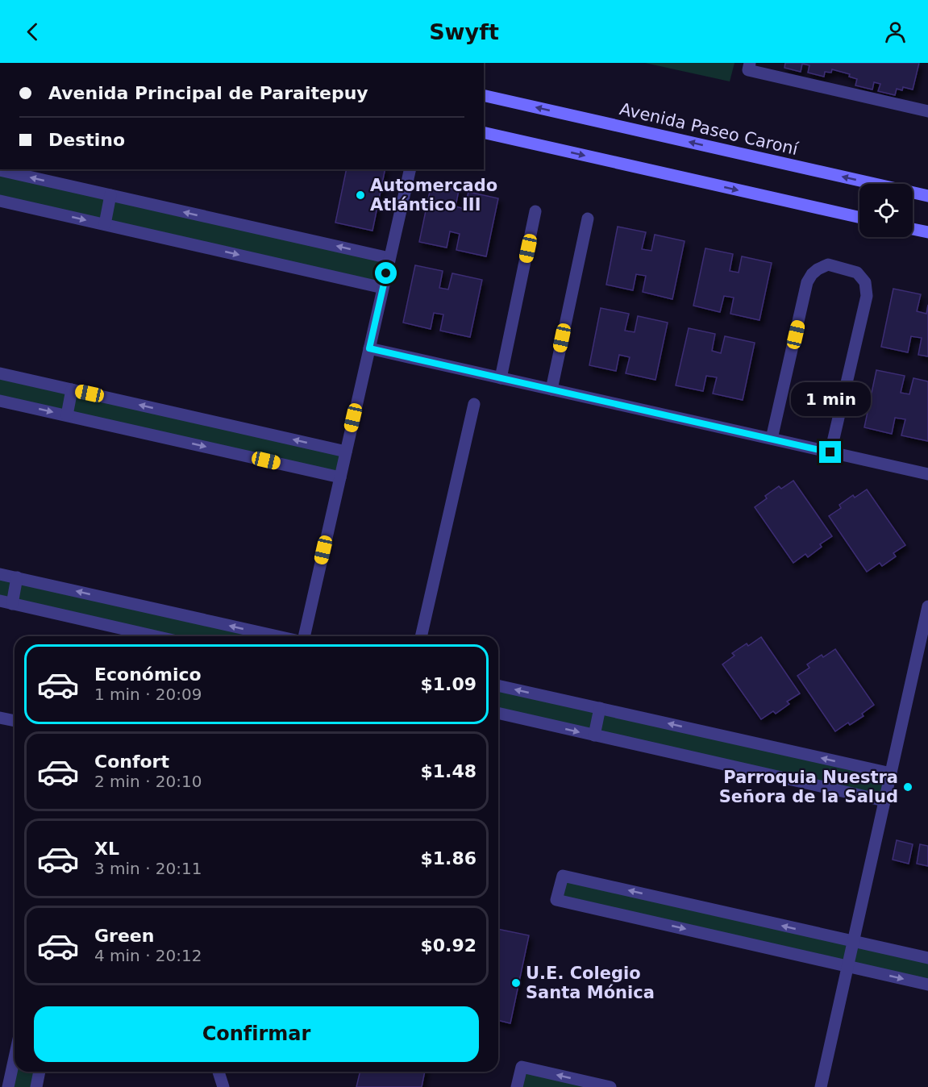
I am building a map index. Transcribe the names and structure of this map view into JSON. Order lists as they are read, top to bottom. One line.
{"streets":{"street":["Avenida Paseo Caroní"]},"places":["Automercado Atlántico III","Parroquia Nuestra Señora de la Salud","U.E. Colegio Santa Mónica"],"page":{"header":"Swyft","banner":["Avenida Principal de Paraitepuy","Destino"],"bubble":"1 min","list":[{"name":"Económico","note":"1 min · 20:09","value":"$1.09"},{"name":"Confort","note":"2 min · 20:10","value":"$1.48"},{"name":"XL","note":"3 min · 20:11","value":"$1.86"},{"name":"Green","note":"4 min · 20:12","value":"$0.92"}],"buttons":"Confirmar"}}
